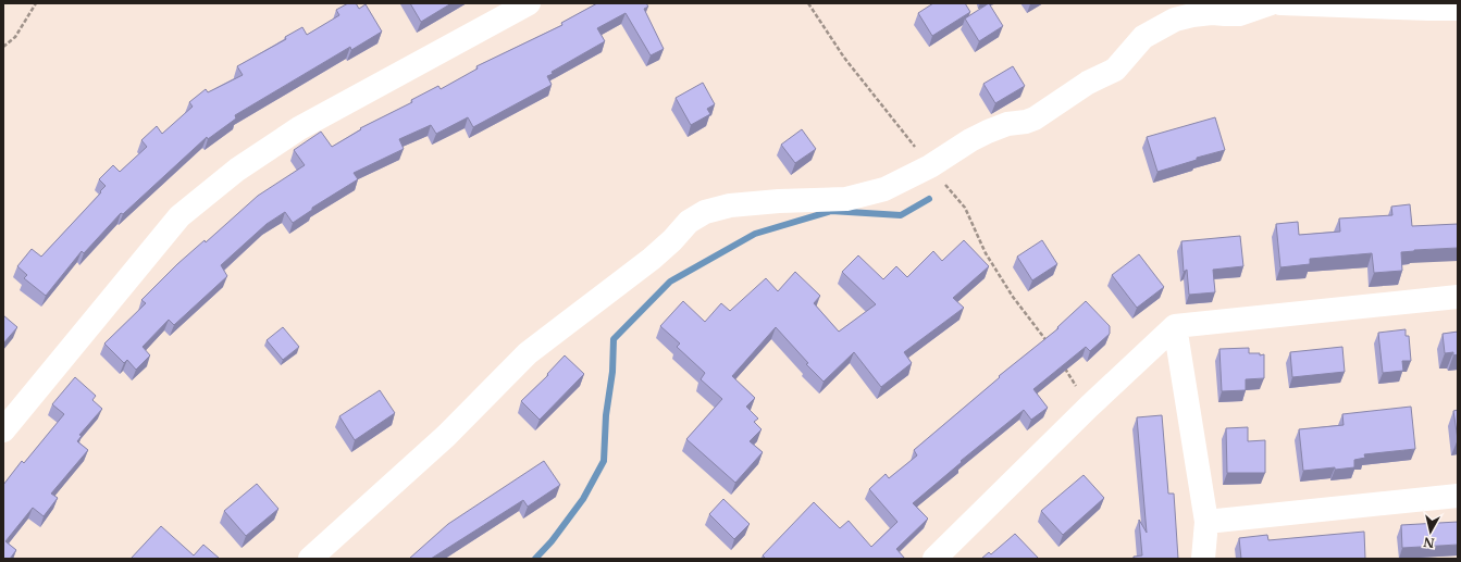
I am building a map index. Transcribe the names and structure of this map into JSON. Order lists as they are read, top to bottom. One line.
{"north":"bottom"}
